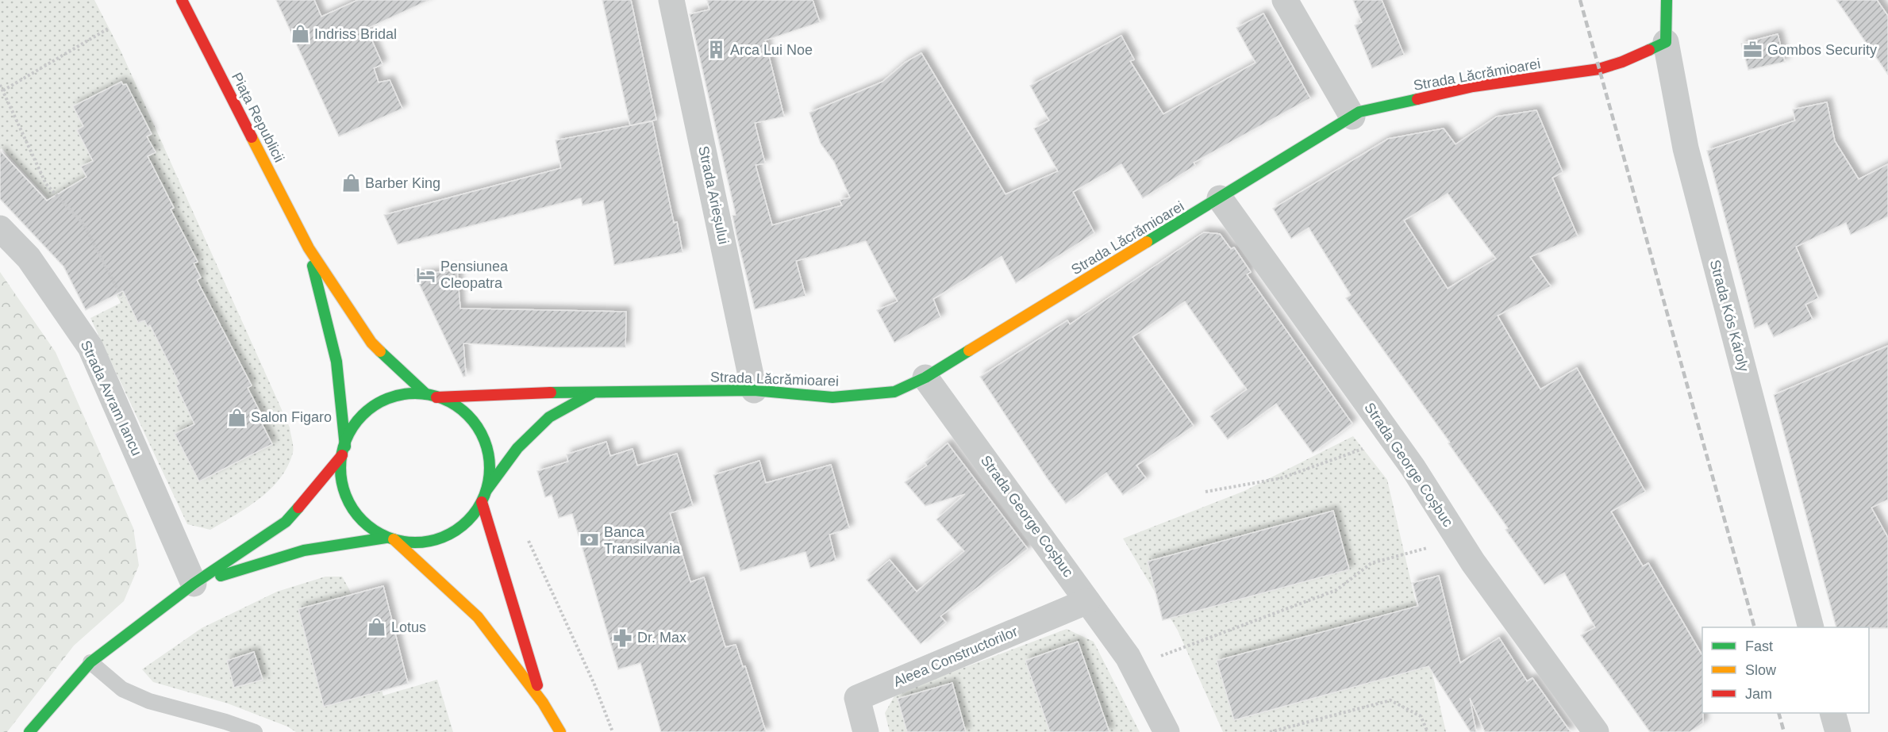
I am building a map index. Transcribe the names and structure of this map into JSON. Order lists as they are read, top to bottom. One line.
{"streets":{"street":["Strada Lăcrămioarei","Piața Republicii","Strada Arieșului","Strada Kós Károly","Strada Avram Iancu","Strada George Coșbuc","Aleea Constructorilor"]},"crossings":[["Strada Lăcrămioarei","Piața Republicii"],["Strada Lăcrămioarei","Strada Arieșului"],["Strada Lăcrămioarei","Strada Kós Károly"],["Strada Lăcrămioarei","Strada George Coșbuc"],["Strada George Coșbuc","Aleea Constructorilor"]],"places":{"shop":["Indriss Bridal","Barber King","Salon Figaro","Lotus"],"building":["Arca Lui Noe"],"office":["Gombos Security"],"hotel":["Pensiunea Cleopatra"],"bank":["Banca Transilvania"],"pharmacy":["Dr. Max"]},"legend":["Fast","Slow","Jam"]}
